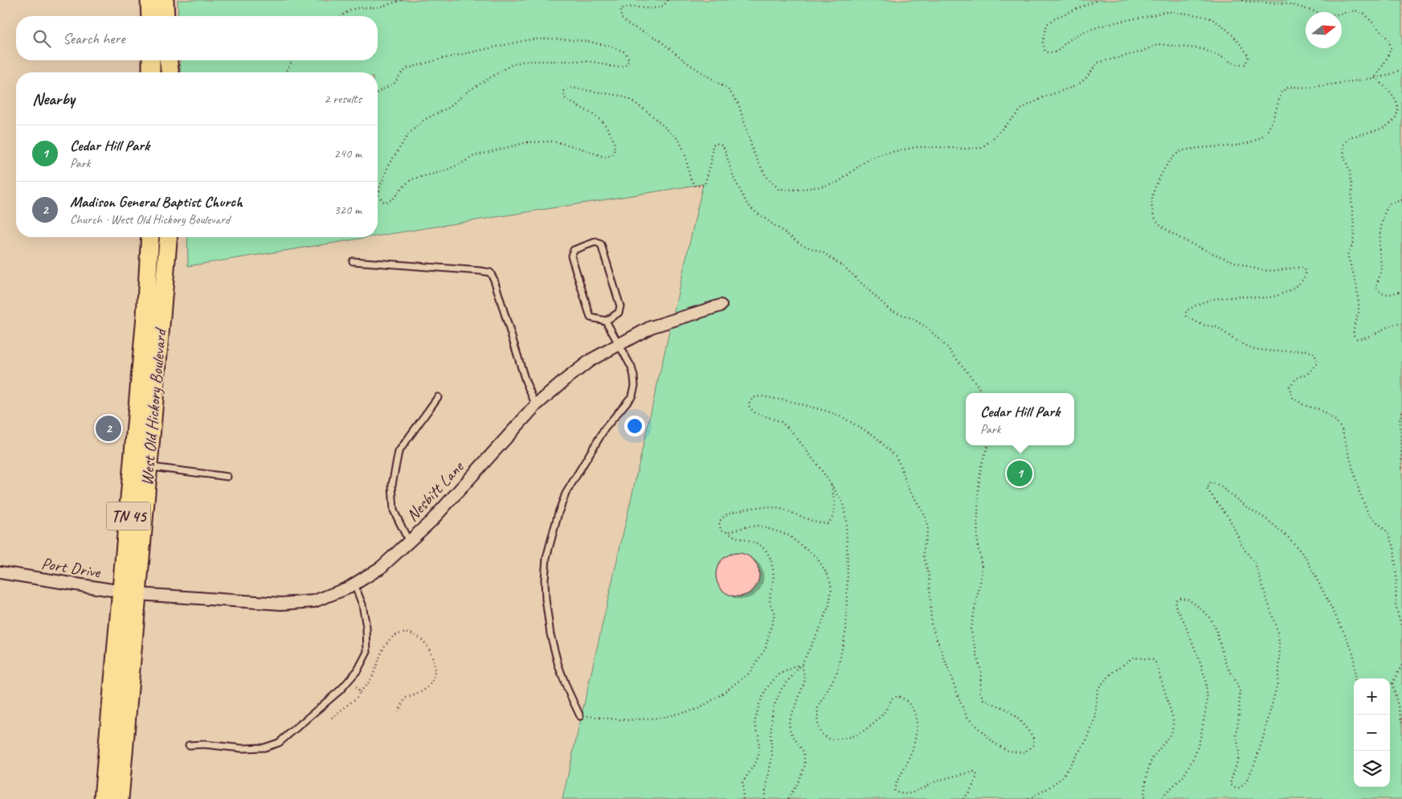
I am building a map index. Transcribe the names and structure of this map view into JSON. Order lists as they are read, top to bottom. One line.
{"streets":{"main road":["West Old Hickory Boulevard","TN 45"],"street":["Nesbitt Lane","Port Drive"]},"crossings":[["West Old Hickory Boulevard","Nesbitt Lane"],["West Old Hickory Boulevard","Port Drive"],["Nesbitt Lane","Port Drive"]],"north":"right","page":{"search":"Search here","heading":["Nearby","2 results"],"list":[{"mark":"1","name":"Cedar Hill Park","note":"Park","value":"240 m"},{"mark":"2","name":"Madison General Baptist Church","note":"Church · West Old Hickory Boulevard","value":"320 m"}],"popup":["Cedar Hill Park","Park"],"pins":["2","1"],"map_buttons":["+","−"]}}
